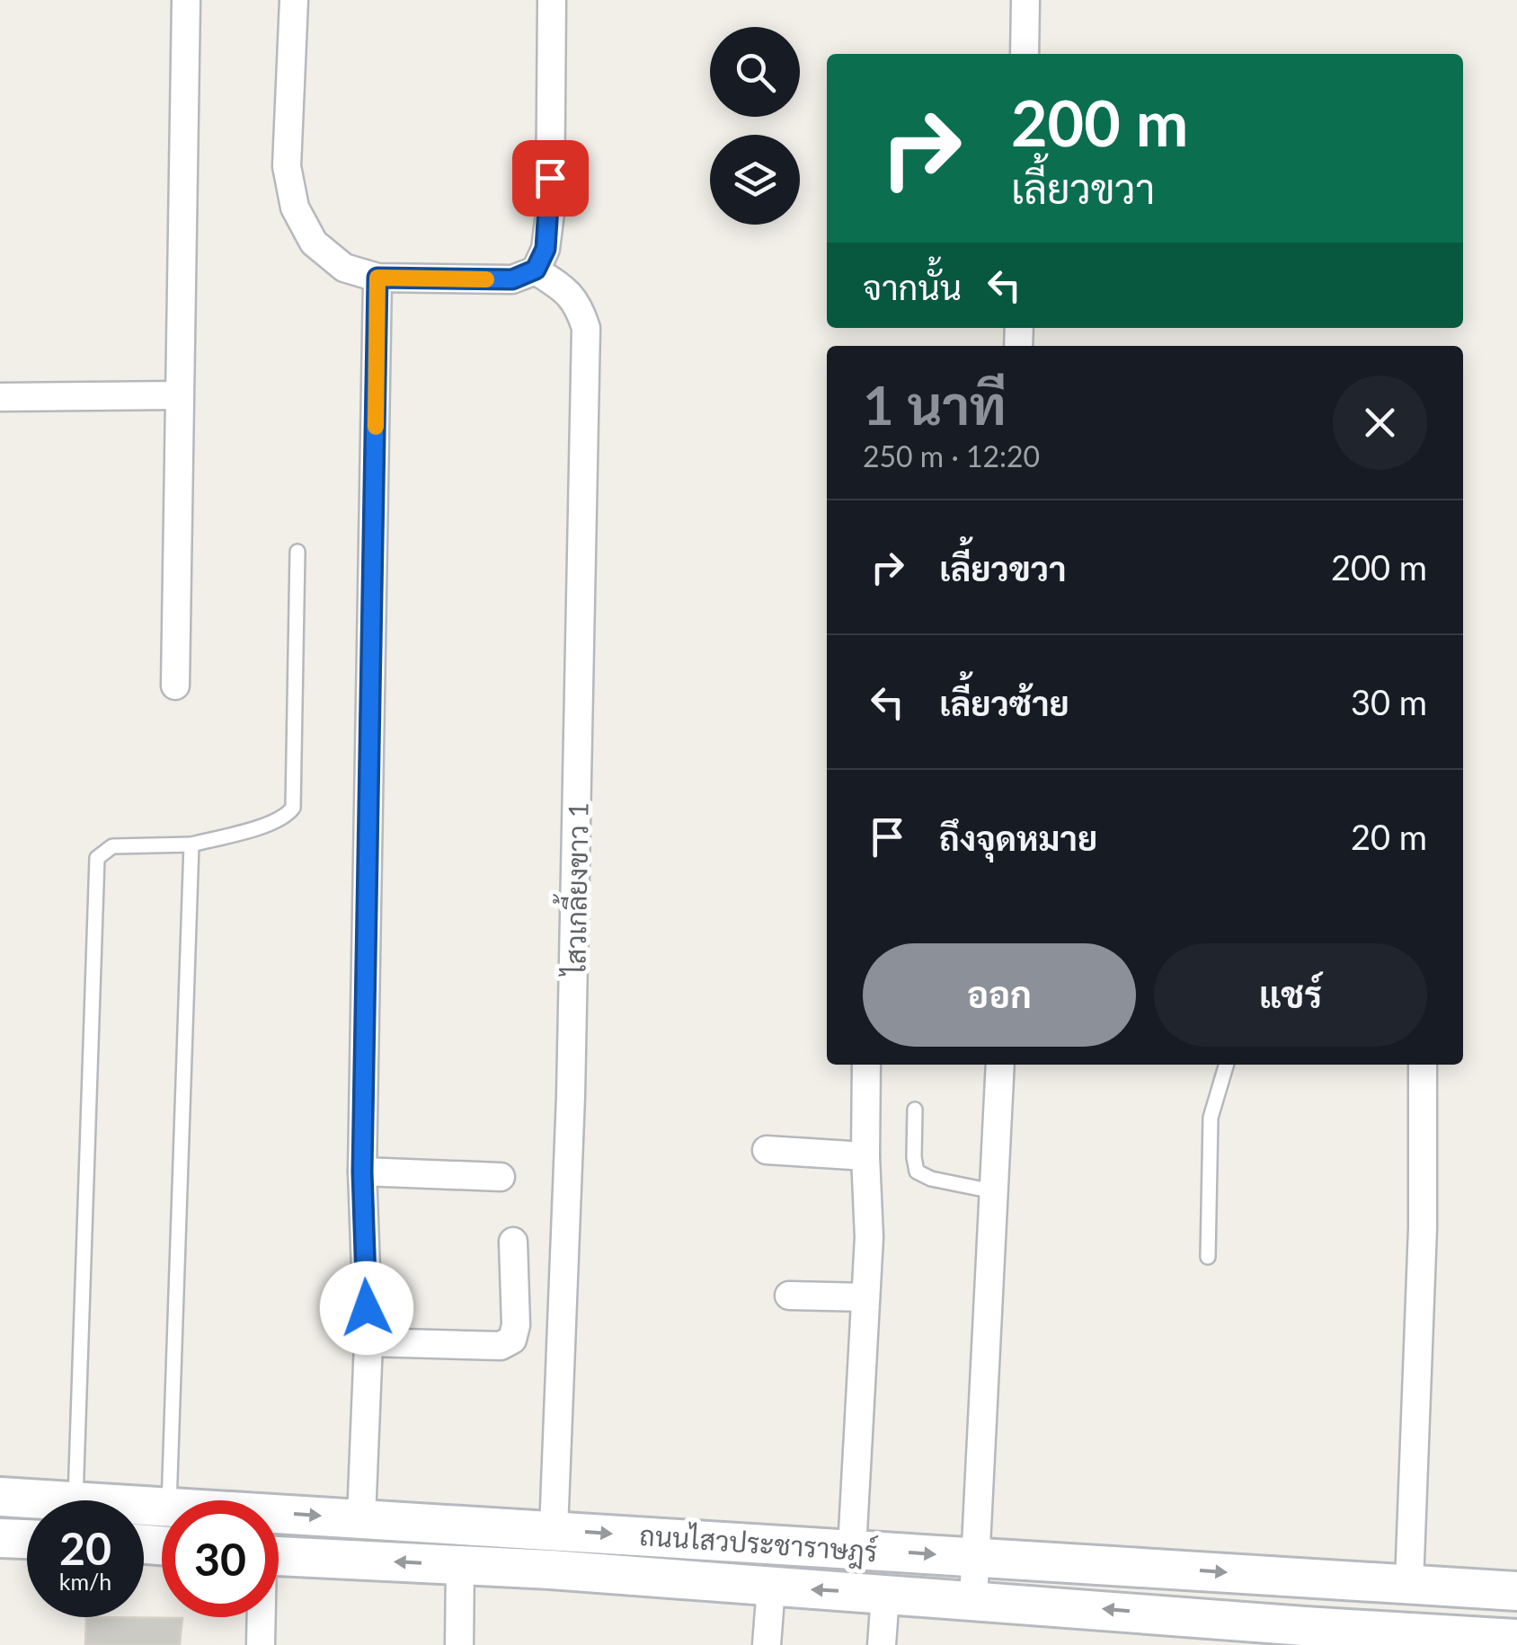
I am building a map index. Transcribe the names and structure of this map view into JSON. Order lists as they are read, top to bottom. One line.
{"streets":{"main road":["ถนนไสวประชาราษฎร์"],"street":["ไสวเกลี้ยงขาว 1"]},"crossings":[["ไสวเกลี้ยงขาว 1","ถนนไสวประชาราษฎร์"]],"page":{"turn":["200 m","เลี้ยวขวา"],"then":"จากนั้น","heading":["1 นาที","250 m · 12:20"],"list":[{"name":"เลี้ยวขวา","value":"200 m"},{"name":"เลี้ยวซ้าย","value":"30 m"},{"name":"ถึงจุดหมาย","value":"20 m"}],"buttons":["ออก","แชร์"],"speed":"20 km/h","limit":"30"}}
